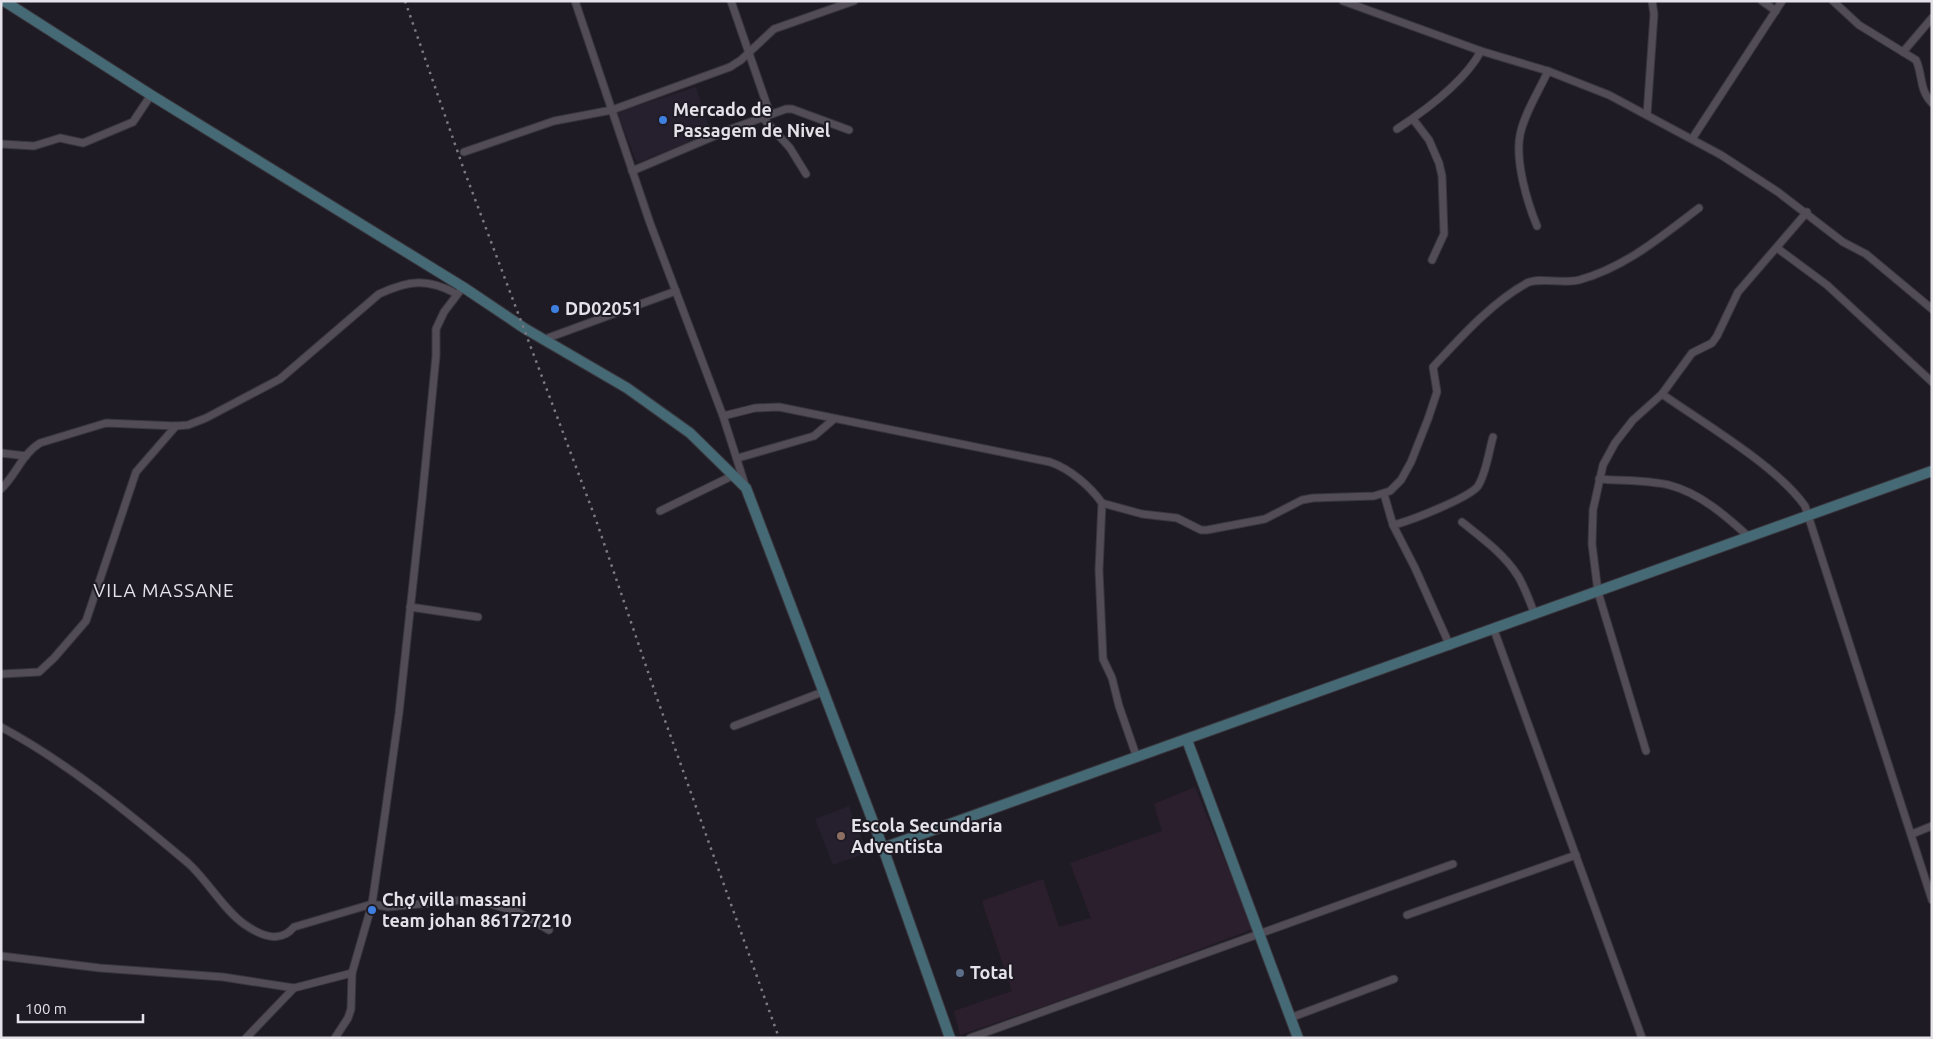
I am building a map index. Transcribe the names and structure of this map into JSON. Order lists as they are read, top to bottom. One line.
{"districts":["VILA MASSANE"],"places":["Mercado de Passagem de Nivel","DD02051","Escola Secundaria Adventista","Chợ villa massani team johan 861727210","Total"],"scale_bar":"100 m"}
